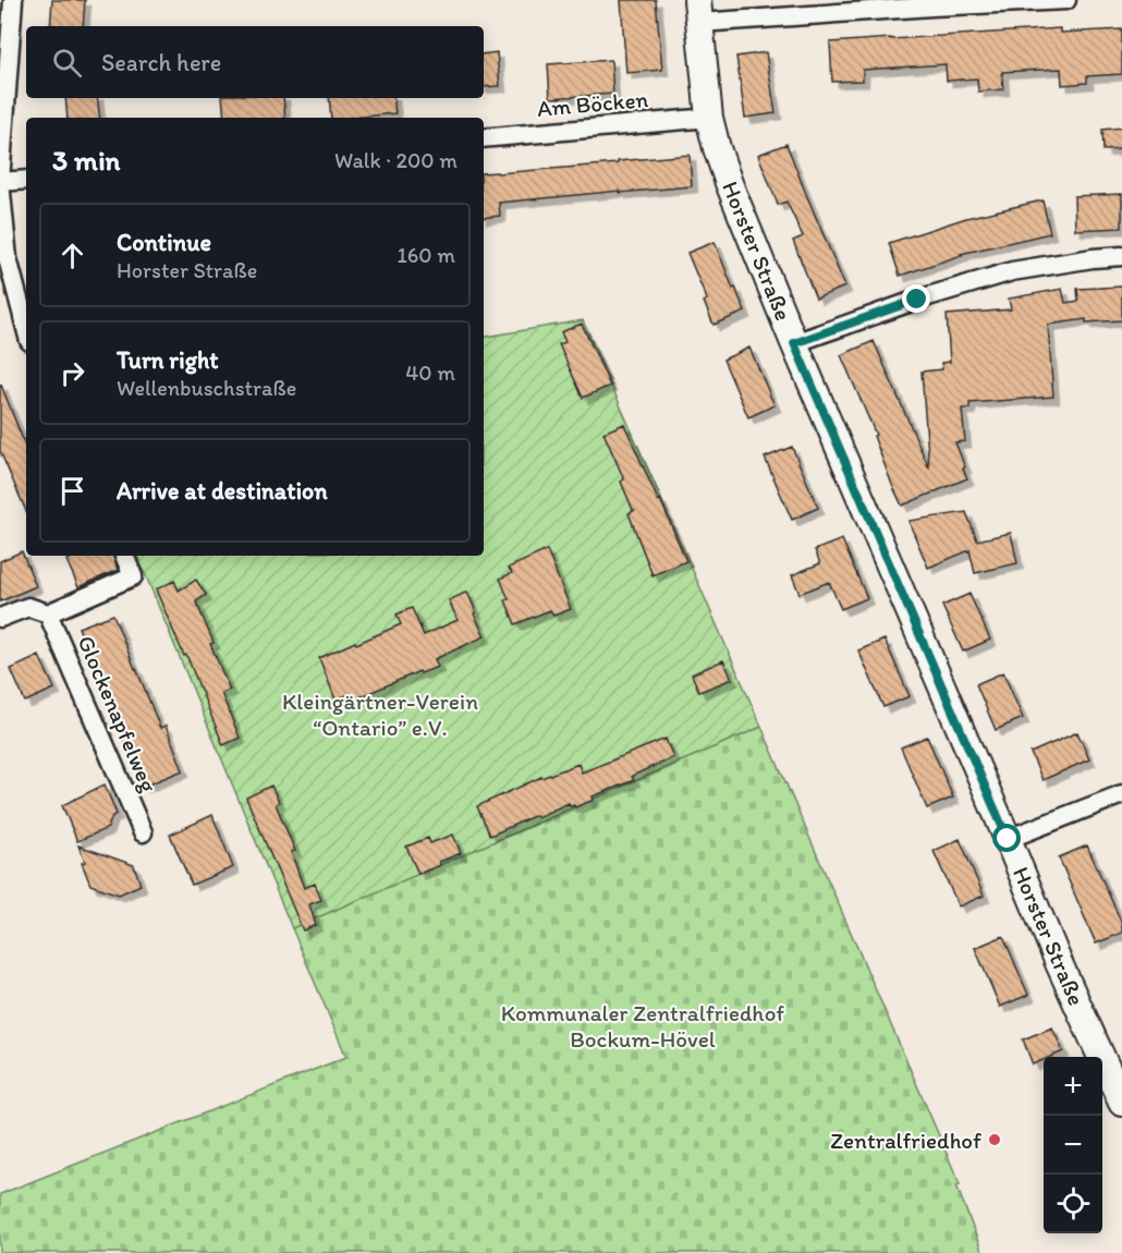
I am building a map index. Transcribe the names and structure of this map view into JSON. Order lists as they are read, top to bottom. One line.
{"streets":{"street":["Am Böcken","Horster Straße","Glockenapfelweg"]},"crossings":[["Am Böcken","Horster Straße"]],"parks":["Kleingärtner-Verein “Ontario” e.V.","Kommunaler Zentralfriedhof Bockum-Hövel"],"places":["Zentralfriedhof"],"page":{"search":"Search here","heading":["3 min","Walk · 200 m"],"list":[["Continue","Horster Straße","160 m"],["Turn right","Wellenbuschstraße","40 m"],"Arrive at destination"],"map_buttons":["+","−"]}}
